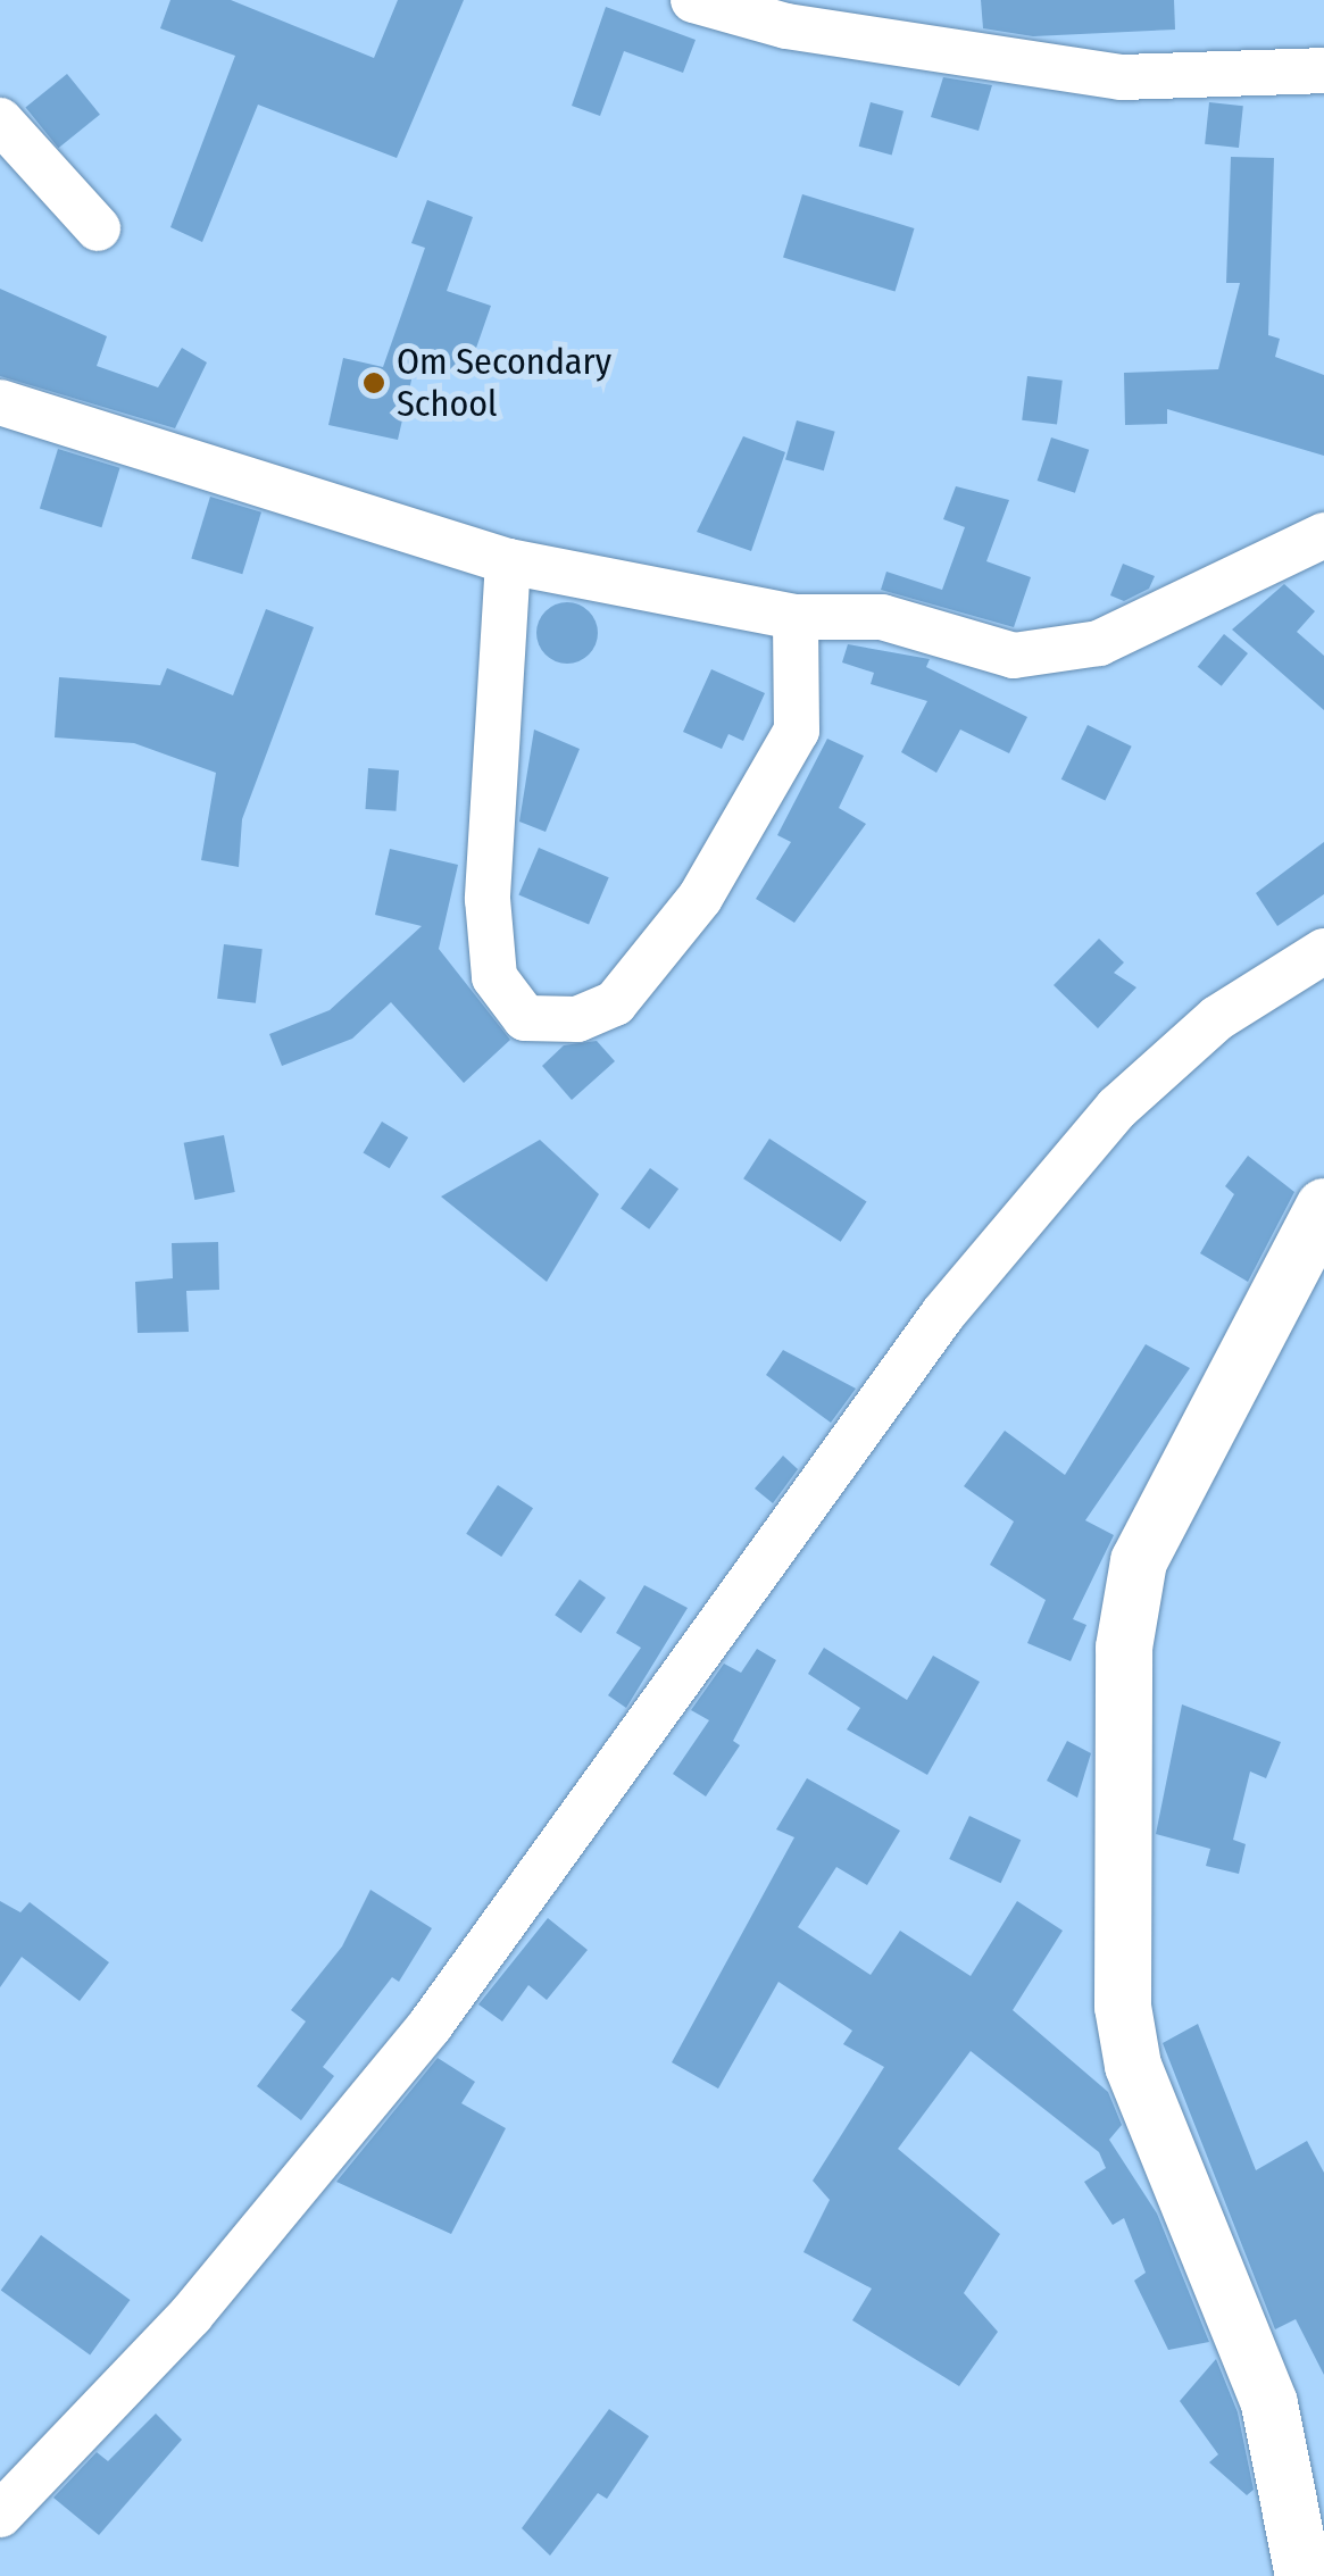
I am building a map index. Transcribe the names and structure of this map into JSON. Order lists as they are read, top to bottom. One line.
{"places":["Om Secondary School"]}
